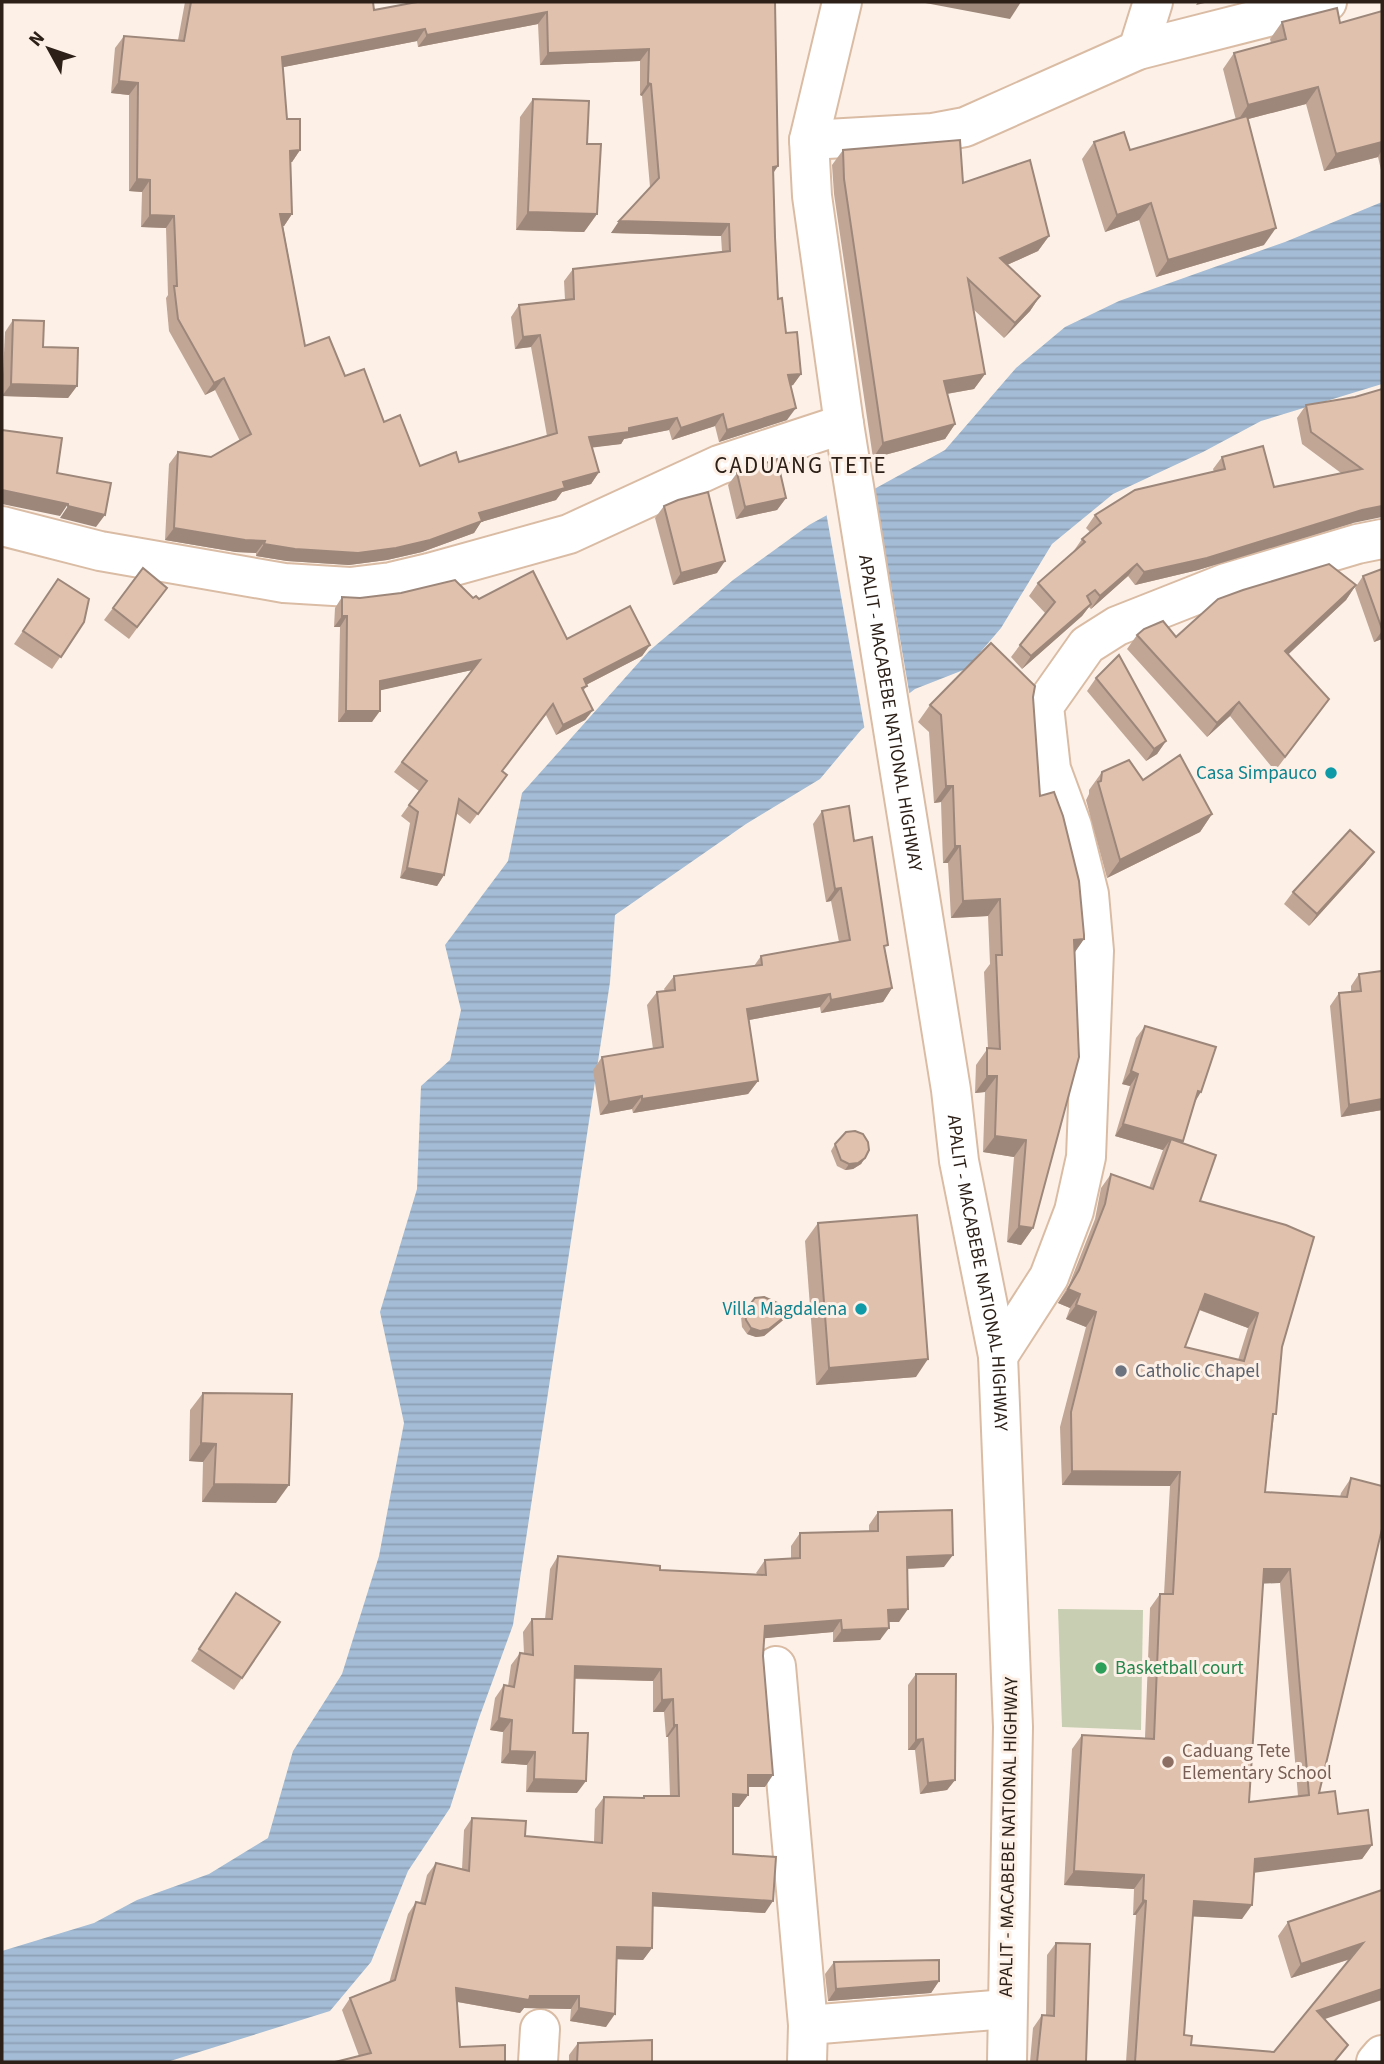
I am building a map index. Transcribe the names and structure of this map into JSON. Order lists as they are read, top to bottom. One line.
{"streets":{"street":["APALIT - MACABEBE NATIONAL HIGHWAY"]},"districts":["CADUANG TETE"],"places":["Casa Simpauco","Villa Magdalena","Catholic Chapel","Basketball court","Caduang Tete Elementary School"],"north":"top left"}
